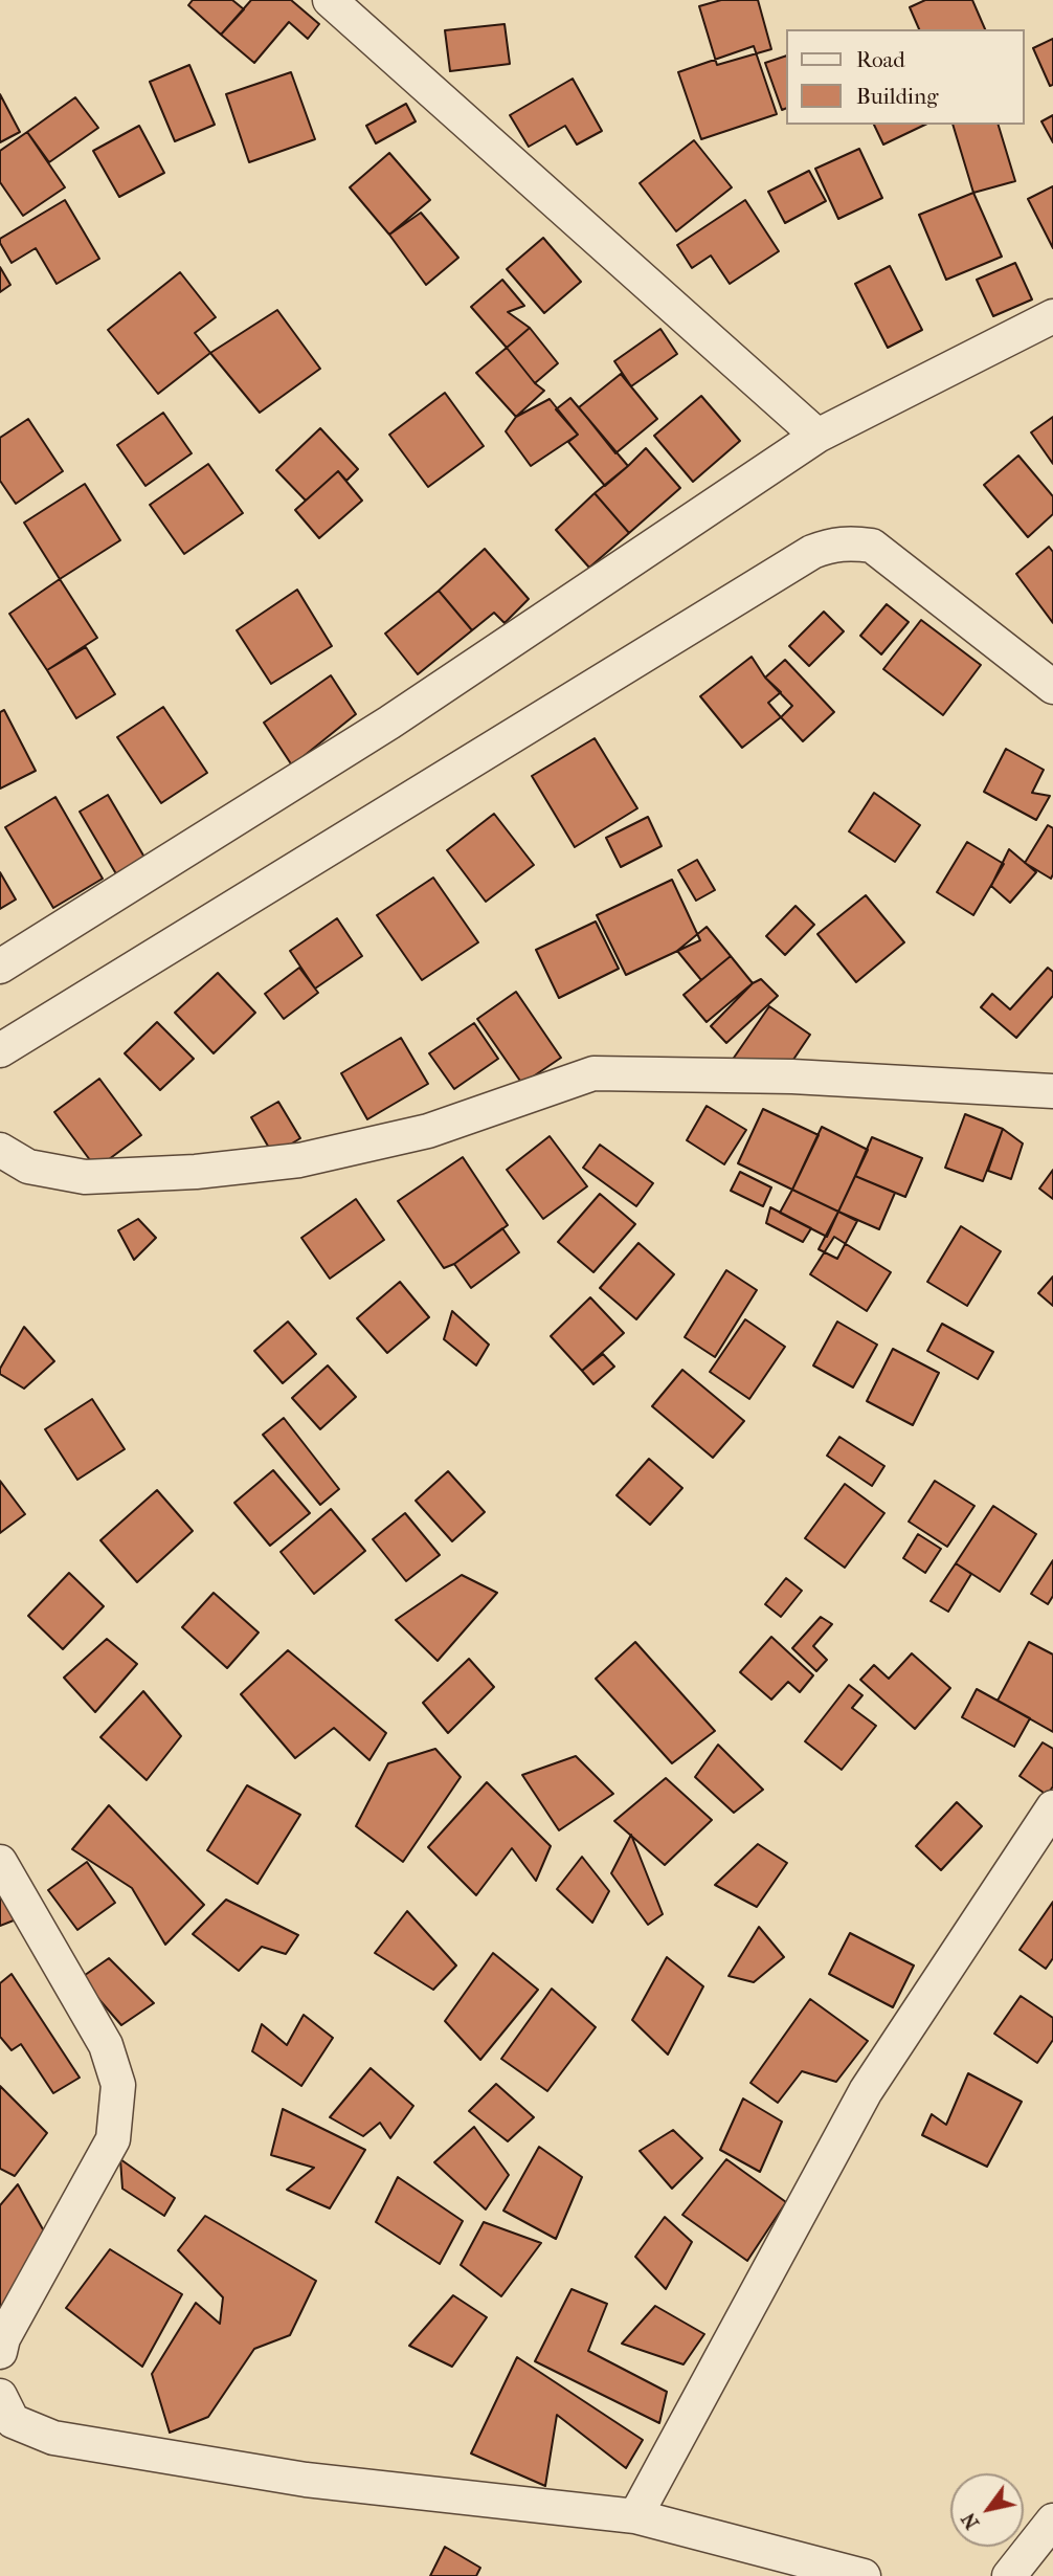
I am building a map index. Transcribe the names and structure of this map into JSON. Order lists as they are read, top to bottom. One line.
{"legend":["Road","Building"],"north":"bottom left"}
